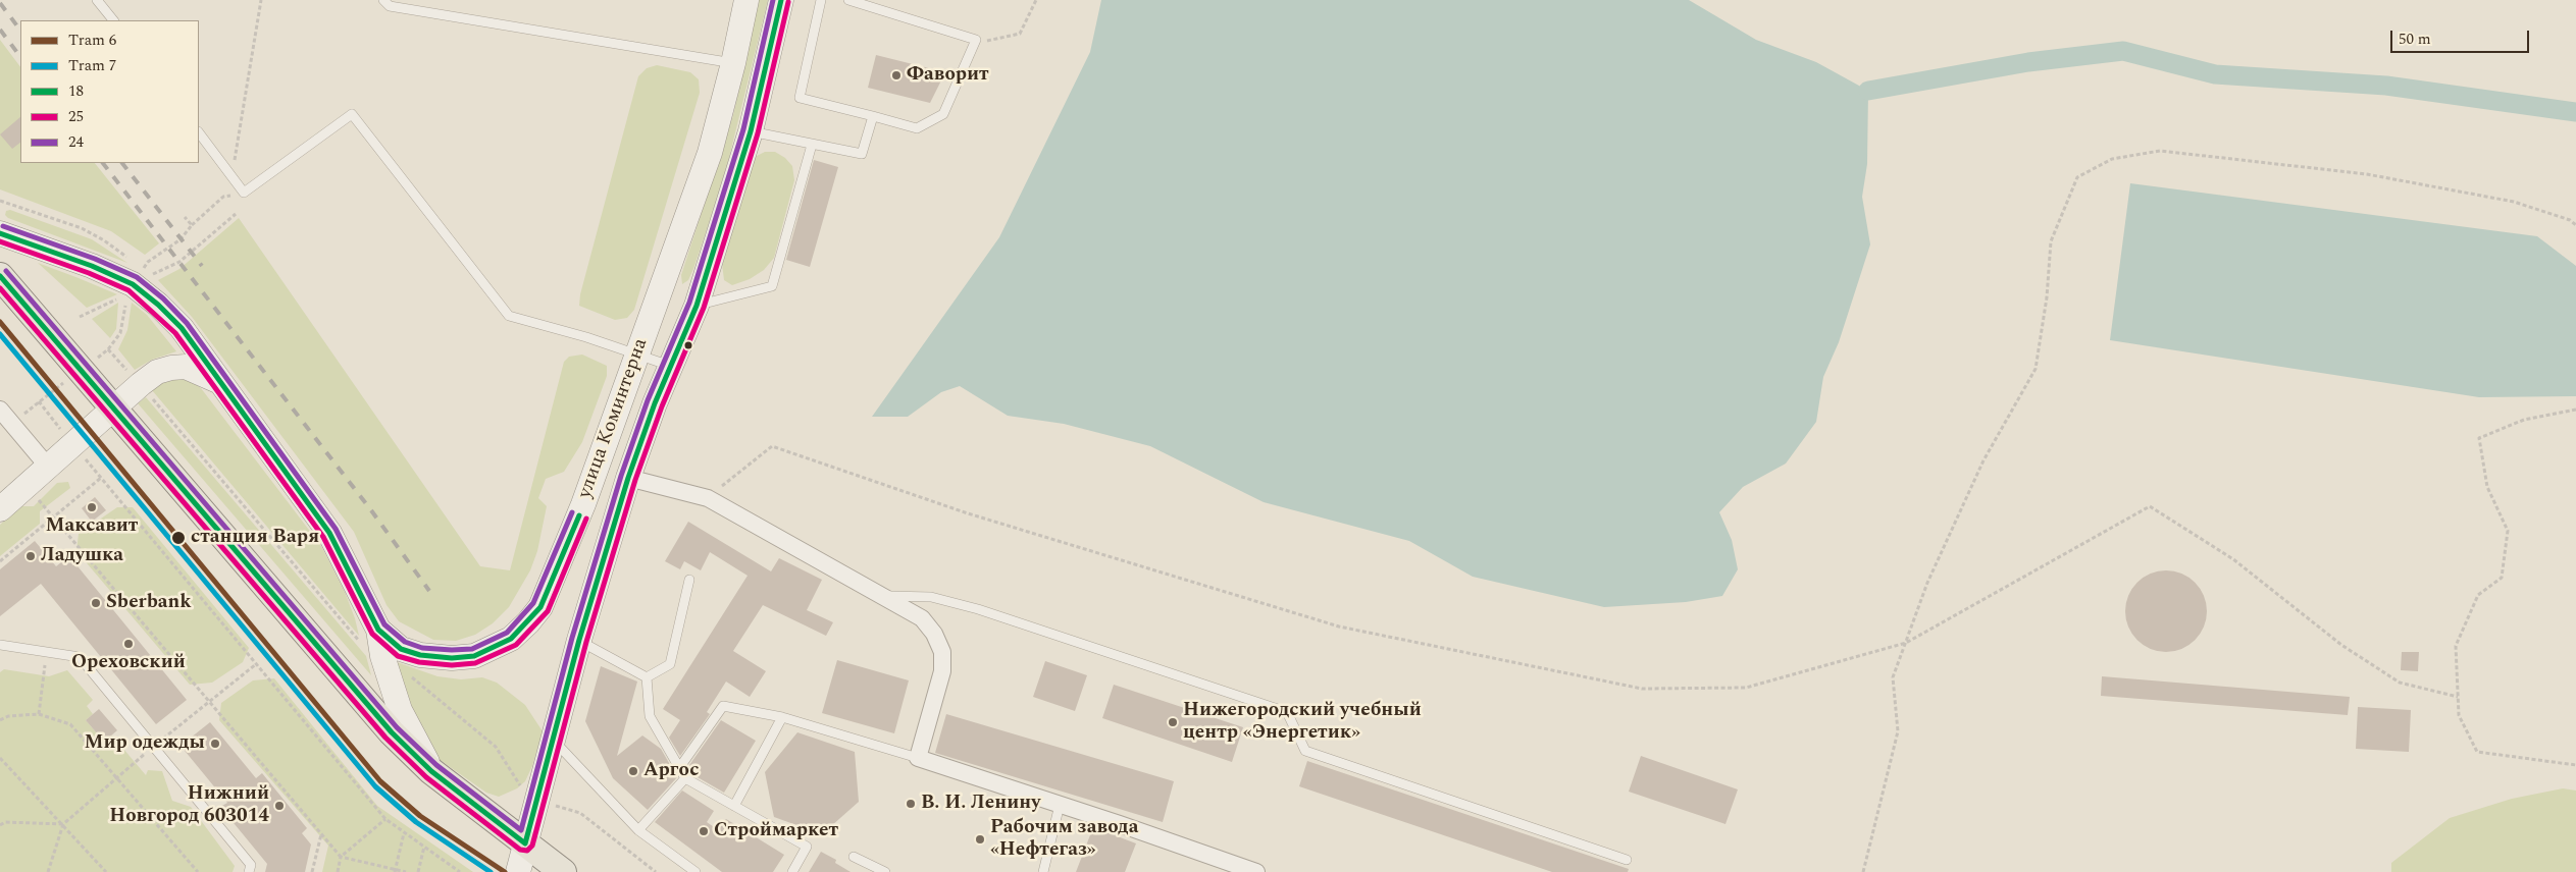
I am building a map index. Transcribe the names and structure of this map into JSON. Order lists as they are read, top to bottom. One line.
{"streets":{"main road":["улица Коминтерна"]},"places":["Фаворит","Максавит","станция Варя","Ладушка","Sberbank","Ореховский","Нижегородский учебный центр «Энергетик»","Мир одежды","Аргос","В. И. Ленину","Нижний Новгород 603014","Строймаркет","Рабочим завода «Нефтегаз»"],"lines":["transit line 18","transit line 24","transit line 25","tram line 6","tram line 7"],"legend":["Tram 6","Tram 7","18","25","24"],"scale_bar":"50 m"}
